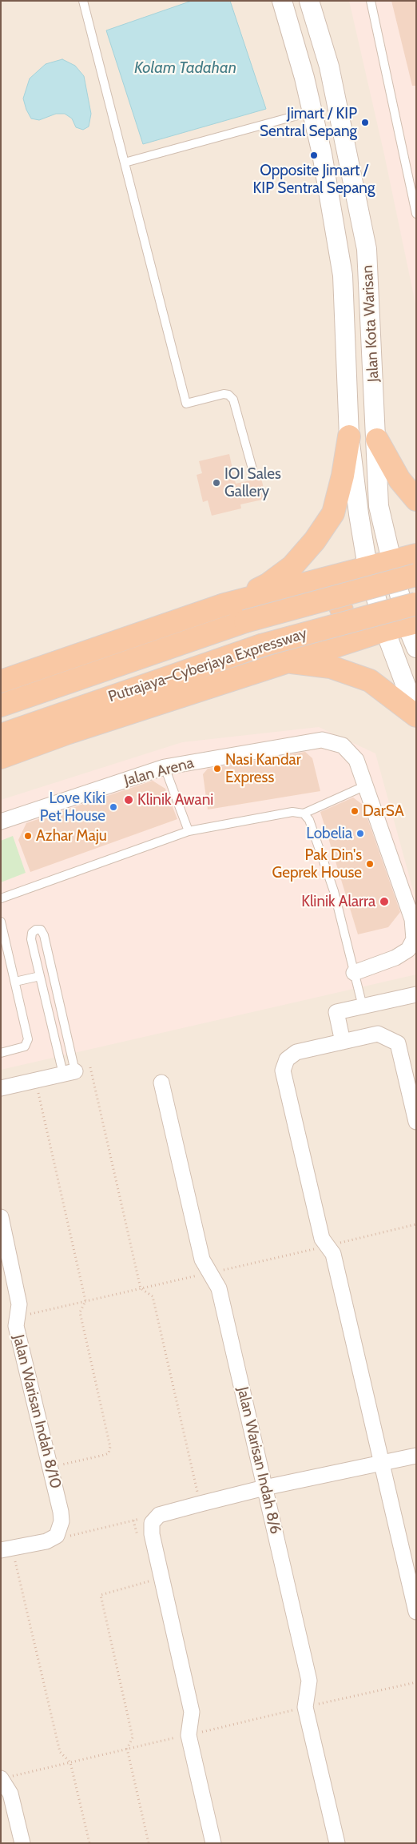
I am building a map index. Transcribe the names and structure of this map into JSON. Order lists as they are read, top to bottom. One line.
{"streets":{"highway":["Putrajaya–Cyberjaya Expressway"],"street":["Jalan Kota Warisan","Jalan Arena","Jalan Warisan Indah 8/10","Jalan Warisan Indah 8/6"]},"water":["Kolam Tadahan"],"places":["Jimart / KIP Sentral Sepang","Opposite Jimart / KIP Sentral Sepang","IOI Sales Gallery","Nasi Kandar Express","Klinik Awani","Love Kiki Pet House","DarSA","Lobelia","Azhar Maju","Pak Din's Geprek House","Klinik Alarra"]}
